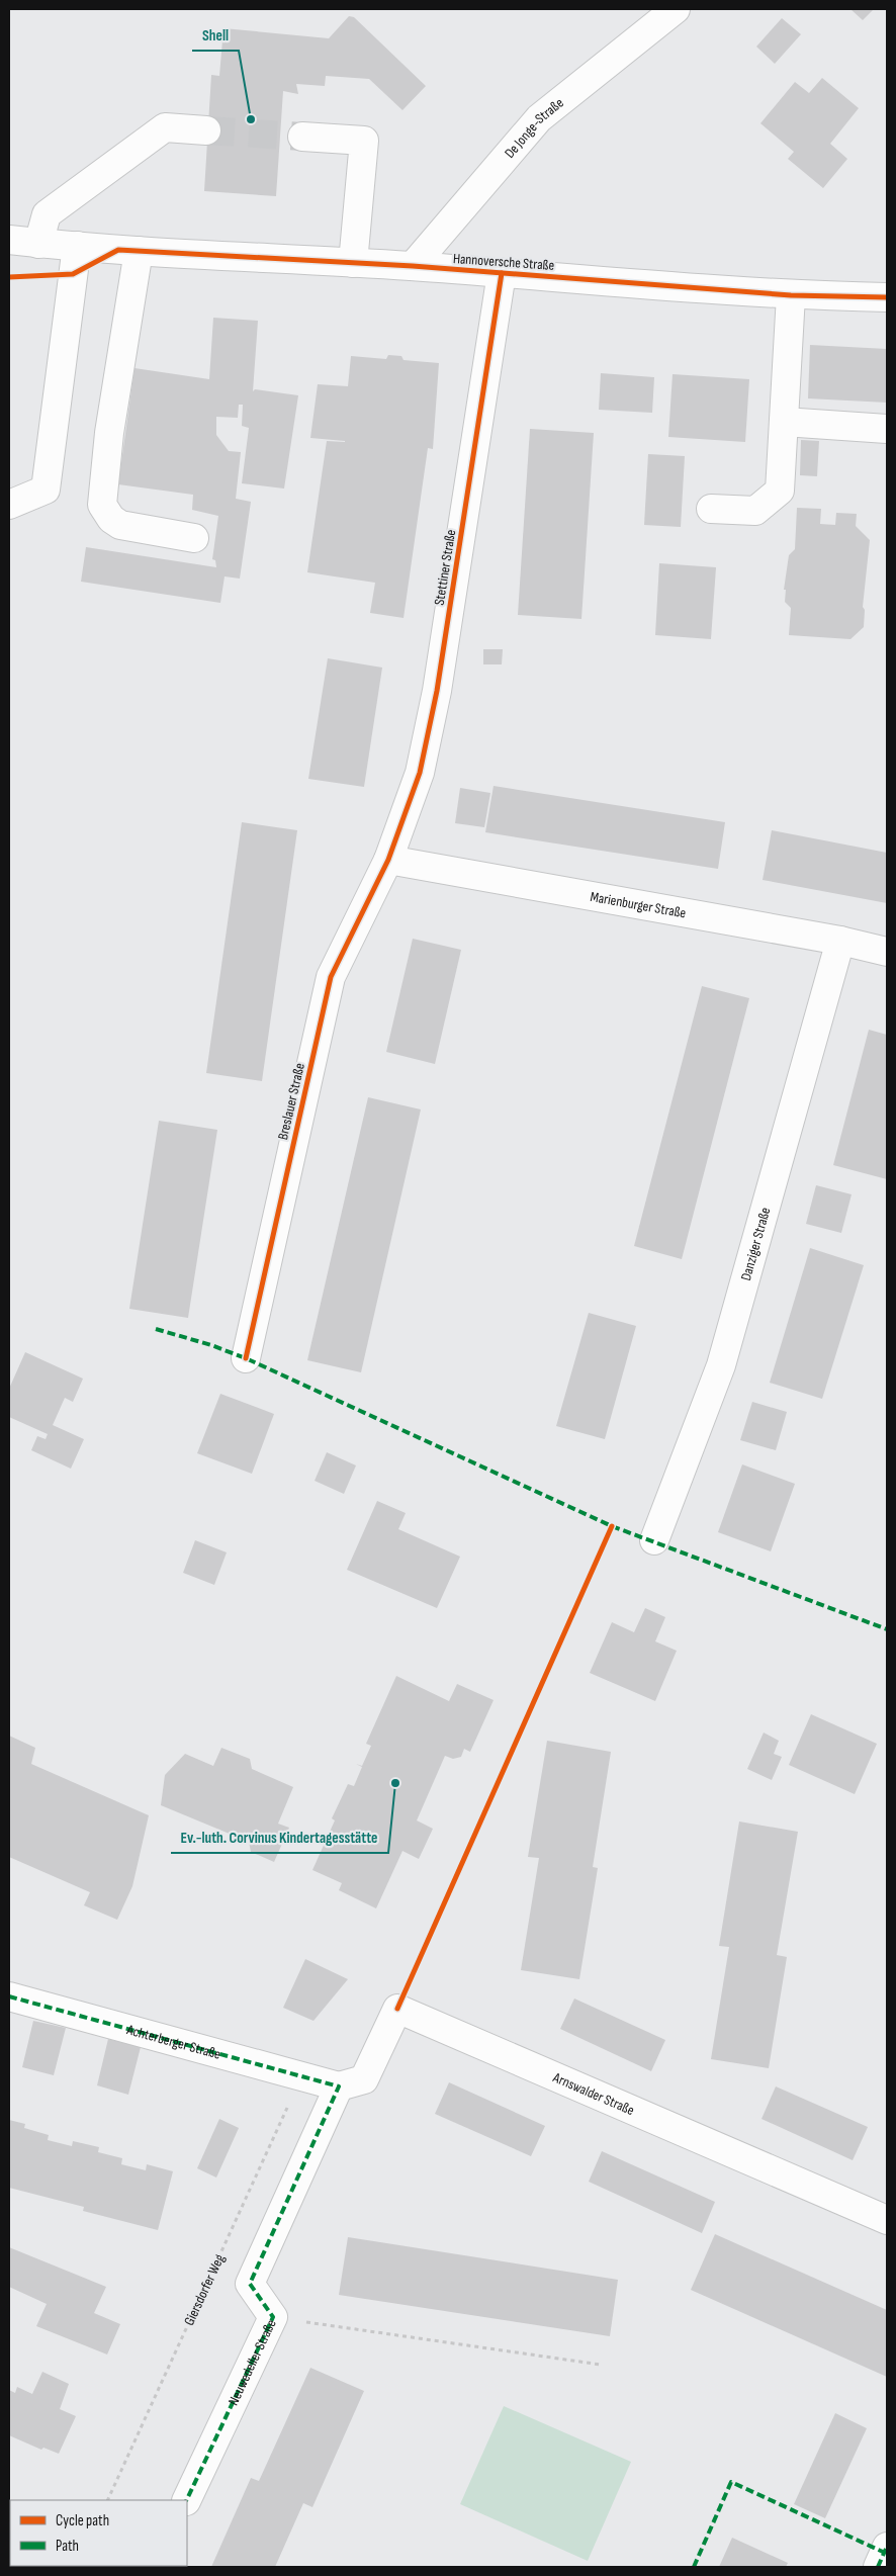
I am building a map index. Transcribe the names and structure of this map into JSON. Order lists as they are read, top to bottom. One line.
{"streets":{"street":["De Jonge-Straße","Hannoversche Straße","Stettiner Straße","Marienburger Straße","Breslauer Straße","Danziger Straße","Achterberger Straße","Arnswalder Straße","Neuwedeller Straße"],"path":["Giersdorfer Weg"]},"crossings":[["De Jonge-Straße","Hannoversche Straße"],["Hannoversche Straße","Stettiner Straße"],["Stettiner Straße","Marienburger Straße"],["Stettiner Straße","Breslauer Straße"],["Marienburger Straße","Breslauer Straße"],["Marienburger Straße","Danziger Straße"],["Achterberger Straße","Arnswalder Straße"],["Achterberger Straße","Giersdorfer Weg"],["Achterberger Straße","Neuwedeller Straße"],["Arnswalder Straße","Neuwedeller Straße"]],"places":["Shell","Ev.-luth. Corvinus Kindertagesstätte"],"legend":["Cycle path","Path"]}
